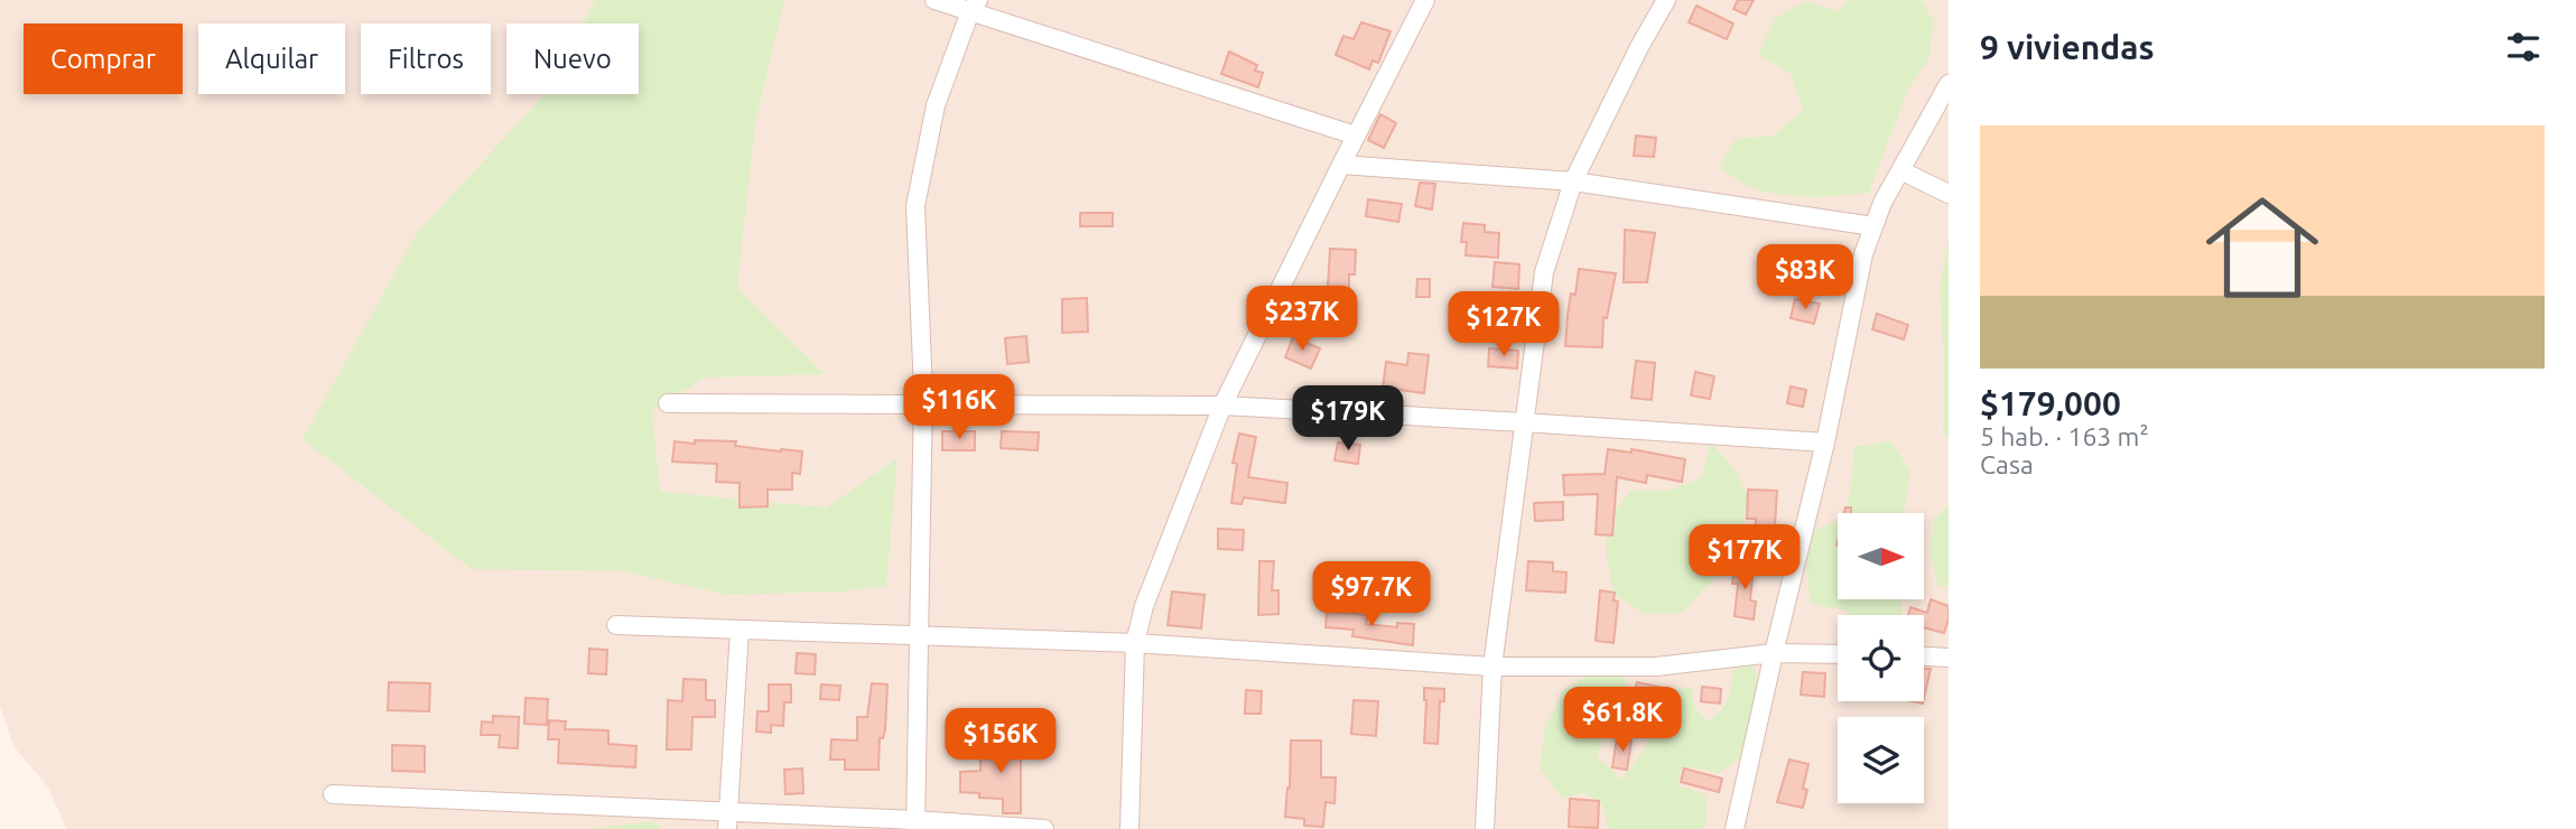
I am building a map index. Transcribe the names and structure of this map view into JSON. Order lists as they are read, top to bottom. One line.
{"north":"right","page":{"heading":"9 viviendas","chip":["Comprar","Alquilar","Filtros","Nuevo"],"list":[{"name":"$179,000","note":"5 hab. · 163 m² · Casa"}],"price":["$83K","$237K","$127K","$116K","$179K","$177K","$97.7K","$61.8K","$156K"]}}
